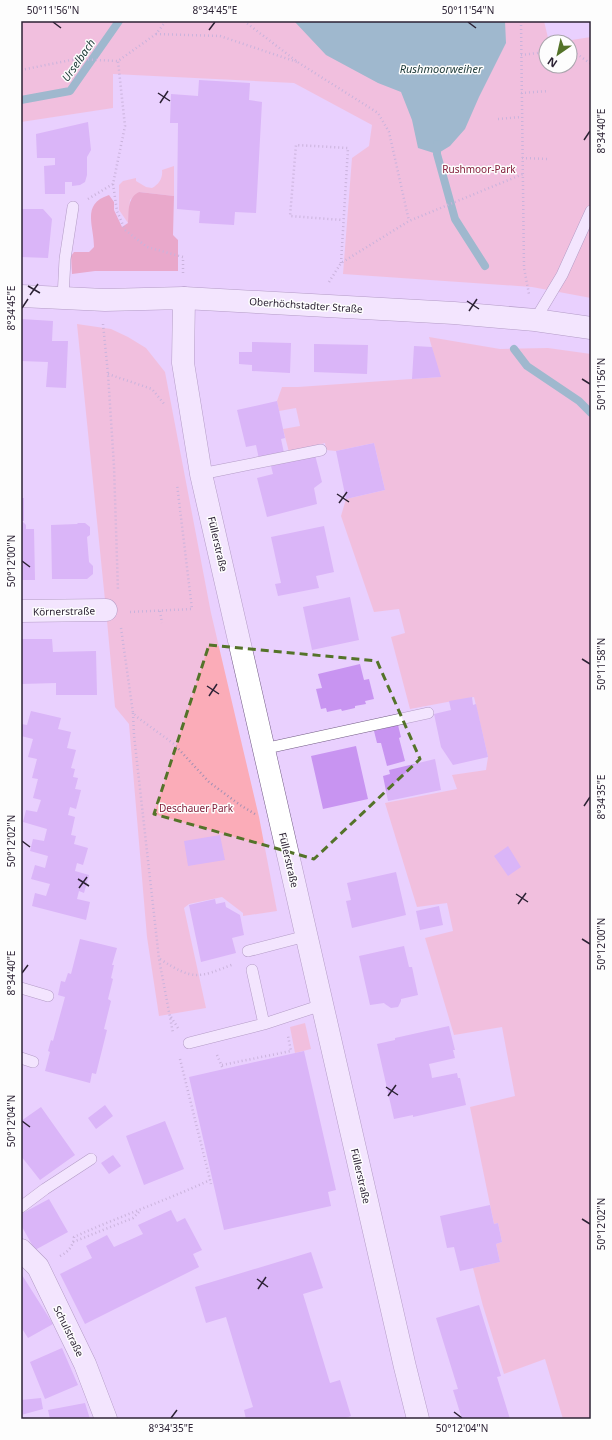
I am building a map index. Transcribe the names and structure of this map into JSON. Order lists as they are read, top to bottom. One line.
{"streets":{"main road":["Oberhöchstadter Straße","Füllerstraße","Körnerstraße","Schulstraße"]},"crossings":[["Oberhöchstadter Straße","Füllerstraße"]],"water":["Urselbach","Rushmoorweiher"],"parks":["Rushmoor-Park","Deschauer Park"],"north":"bottom left","coordinates":["50°11'56\"N","8°34'45\"E","50°11'54\"N","8°34'40\"E","50°12'00\"N","50°11'58\"N","8°34'35\"E","50°12'02\"N","50°12'04\"N"]}
